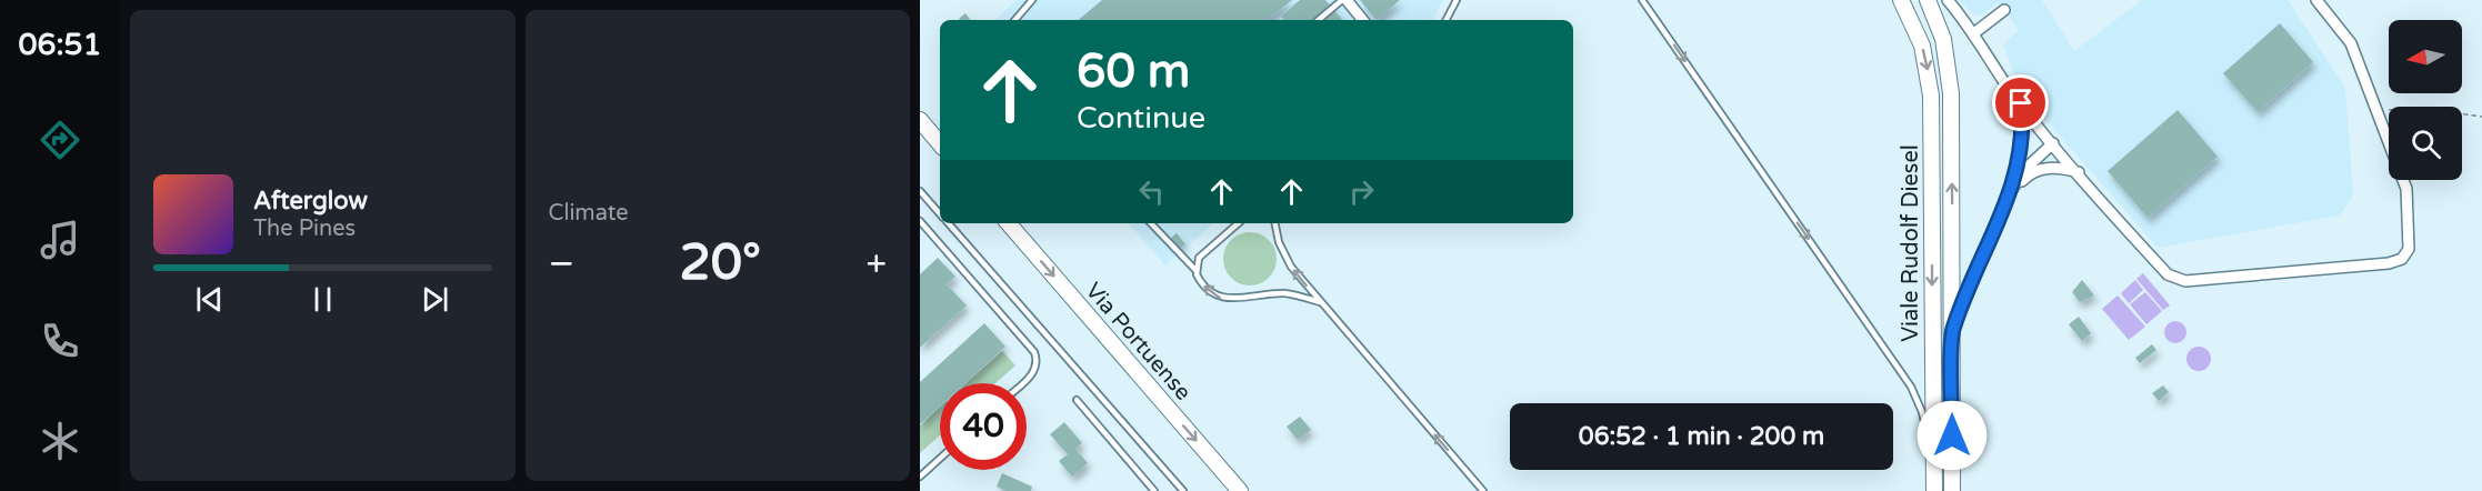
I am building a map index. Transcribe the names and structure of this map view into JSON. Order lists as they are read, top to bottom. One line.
{"streets":{"street":["Viale Rudolf Diesel","Via Portuense"]},"one_way":["Via Portuense"],"north":"left","page":{"tabs":"06:51","tile":"Climate","turn":["60 m","Continue"],"song":["Afterglow","The Pines"],"heat":["−","20°","+"],"limit":"40","trip":"06:52 · 1 min · 200 m"}}
